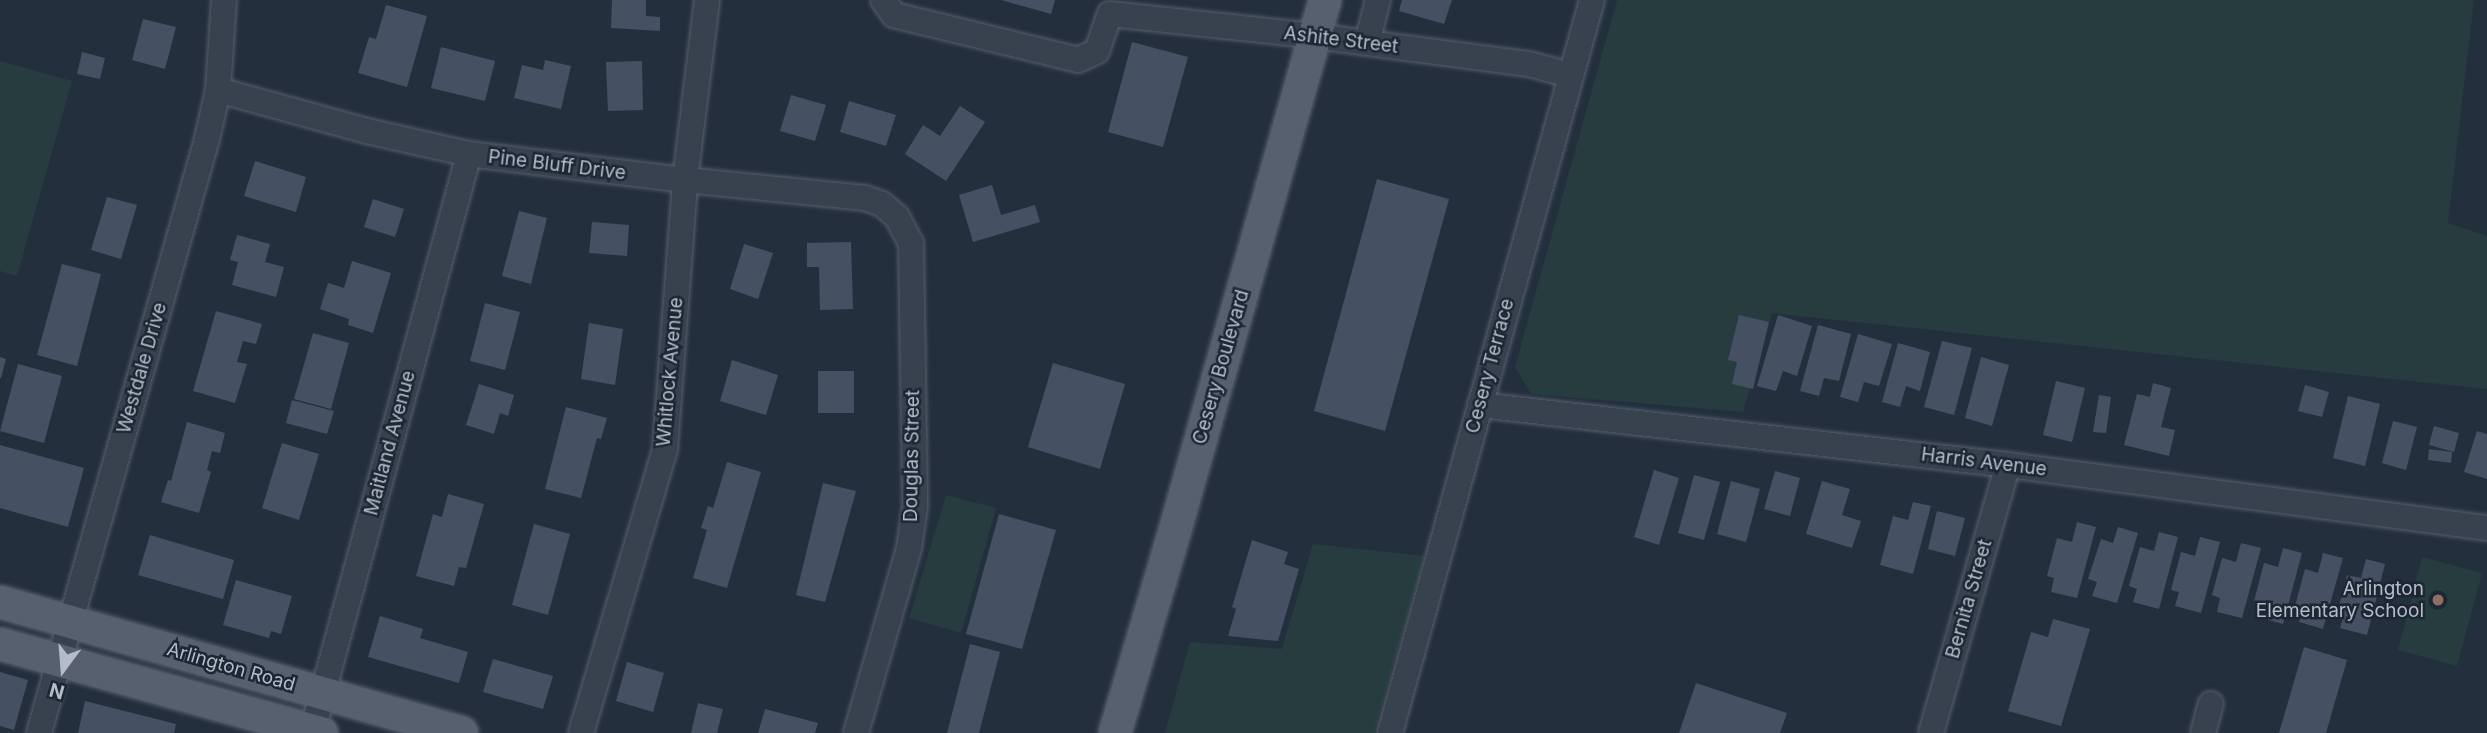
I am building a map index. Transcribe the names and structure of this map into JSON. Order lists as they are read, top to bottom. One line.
{"streets":{"main road":["Cesery Boulevard","Arlington Road"],"street":["Ashite Street","Pine Bluff Drive","Cesery Terrace","Westdale Drive","Whitlock Avenue","Maitland Avenue","Douglas Street","Harris Avenue","Bernita Street"]},"crossings":[["Ashite Street","Cesery Terrace"],["Ashite Street","Cesery Boulevard"],["Pine Bluff Drive","Westdale Drive"],["Pine Bluff Drive","Whitlock Avenue"],["Pine Bluff Drive","Maitland Avenue"],["Pine Bluff Drive","Douglas Street"],["Cesery Terrace","Harris Avenue"],["Westdale Drive","Arlington Road"],["Maitland Avenue","Arlington Road"],["Harris Avenue","Bernita Street"]],"places":["Arlington Elementary School"],"north":"bottom"}
